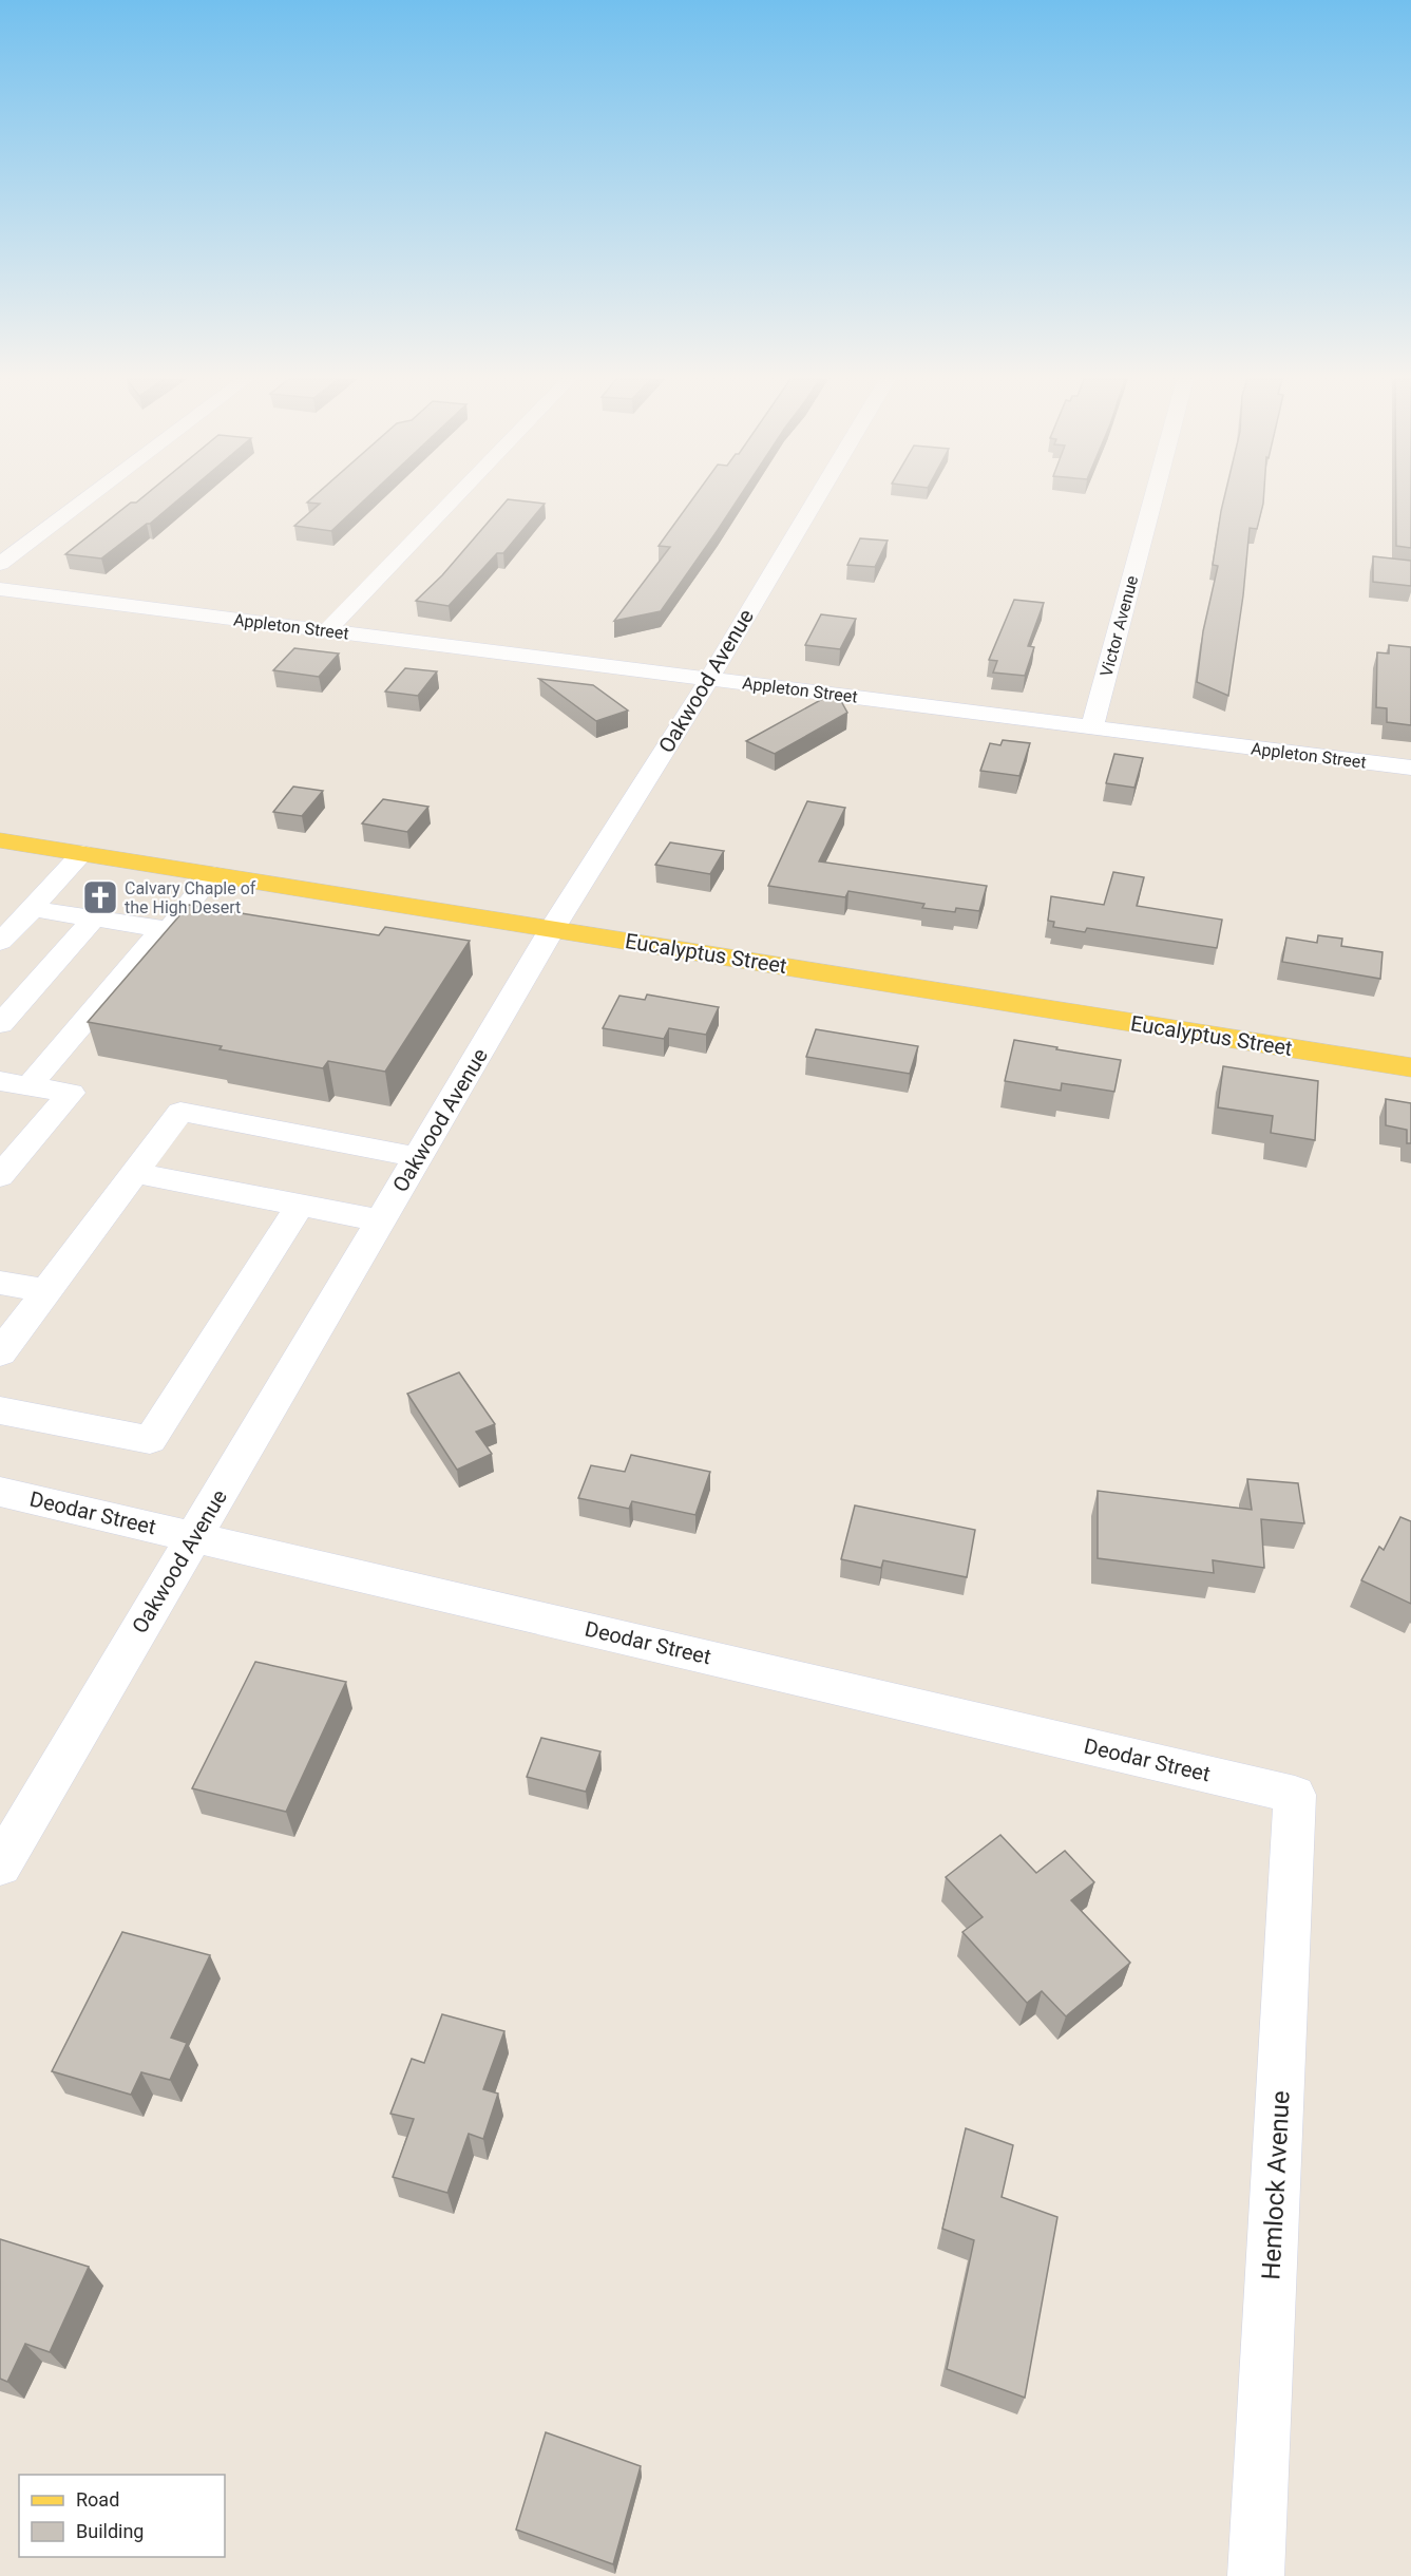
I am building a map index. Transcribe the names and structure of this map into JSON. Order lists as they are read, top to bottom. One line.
{"streets":{"main road":["Eucalyptus Street"],"street":["Appleton Street","Victor Avenue","Oakwood Avenue","Deodar Street","Hemlock Avenue"]},"crossings":[["Appleton Street","Victor Avenue"],["Appleton Street","Oakwood Avenue"],["Oakwood Avenue","Eucalyptus Street"],["Oakwood Avenue","Deodar Street"],["Deodar Street","Hemlock Avenue"]],"places":{"church":["Calvary Chaple of the High Desert"]},"legend":["Road","Building"]}
